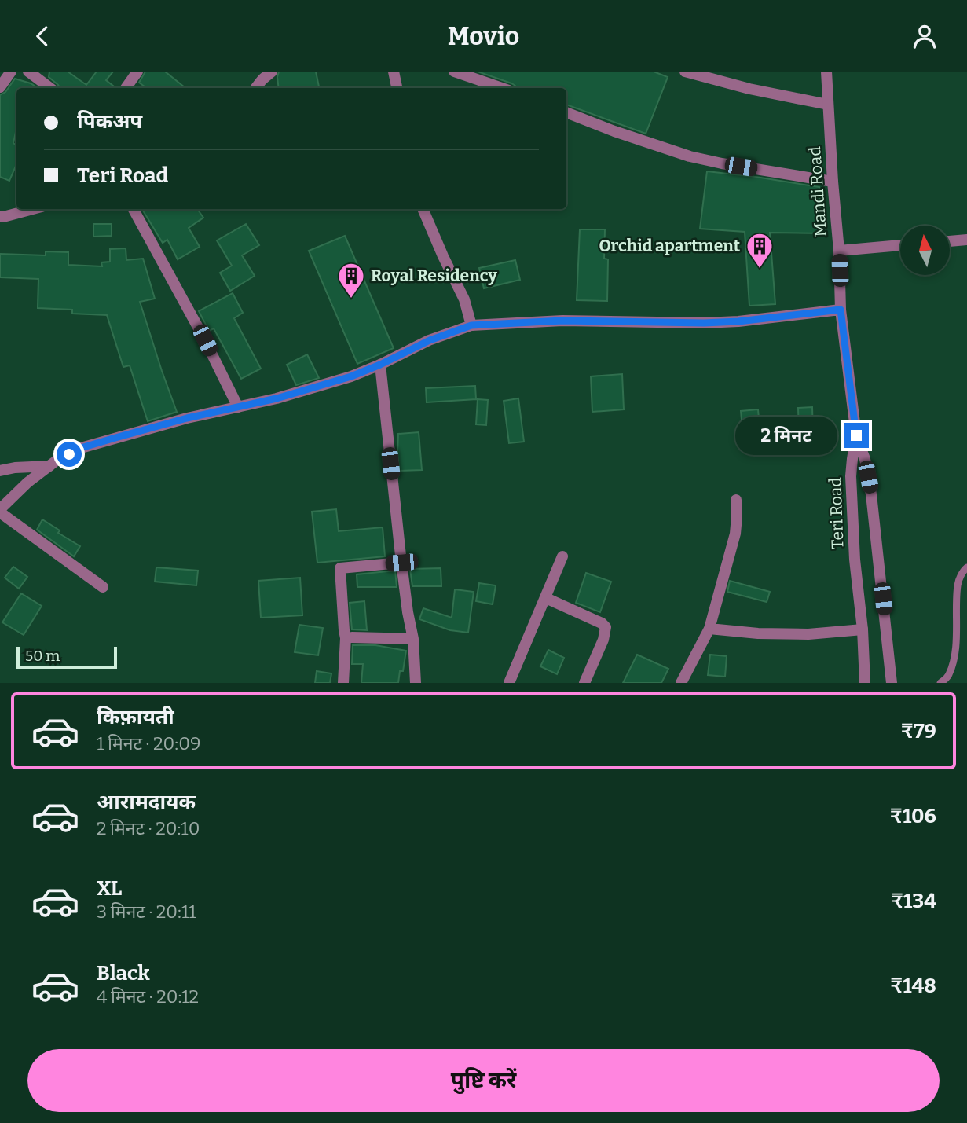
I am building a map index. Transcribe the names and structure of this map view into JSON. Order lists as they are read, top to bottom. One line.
{"streets":{"street":["Mandi Road","Teri Road"]},"crossings":[["Mandi Road","Teri Road"]],"places":{"building":["Orchid apartment","Royal Residency"]},"scale_bar":"50 m","north":"top","page":{"header":"Movio","banner":["पिकअप","Teri Road"],"bubble":"2 मिनट","scale":"50 m","list":[{"name":"किफ़ायती","note":"1 मिनट · 20:09","value":"₹79"},{"name":"आरामदायक","note":"2 मिनट · 20:10","value":"₹106"},{"name":"XL","note":"3 मिनट · 20:11","value":"₹134"},{"name":"Black","note":"4 मिनट · 20:12","value":"₹148"}],"buttons":"पुष्टि करें"}}
